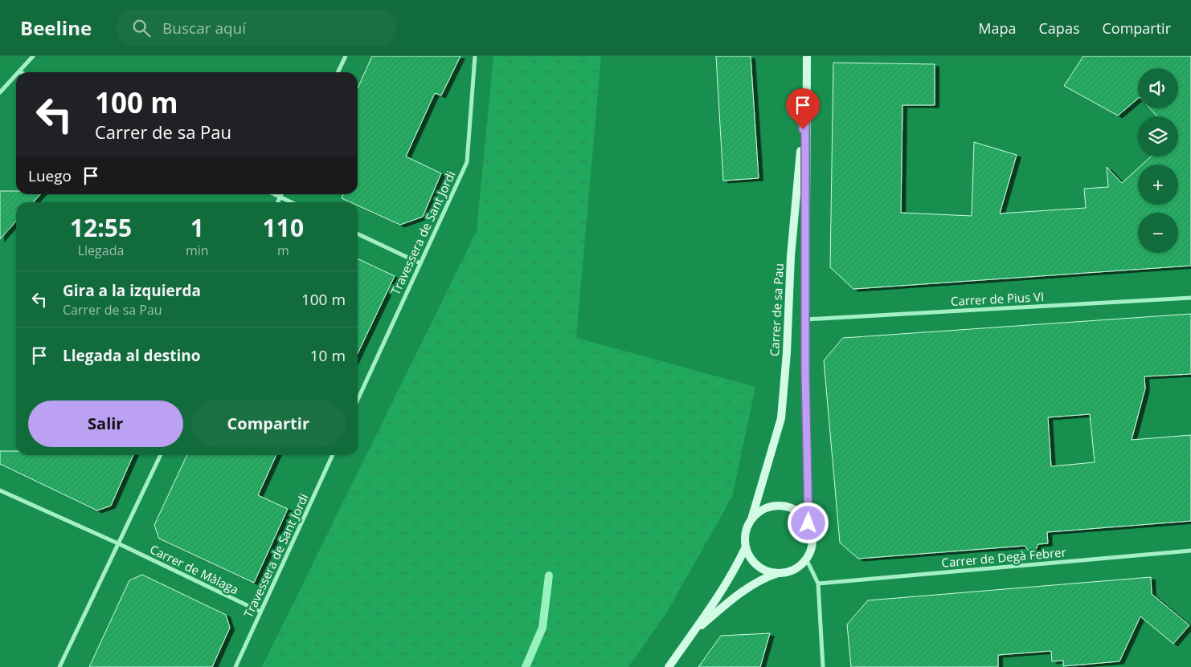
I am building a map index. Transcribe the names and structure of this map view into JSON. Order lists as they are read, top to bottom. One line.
{"streets":{"street":["Travessera de Sant Jordi","Carrer de Pius VI","Carrer de sa Pau","Carrer de Degà Febrer","Carrer de Màlaga"]},"crossings":[["Travessera de Sant Jordi","Carrer de Màlaga"],["Carrer de Pius VI","Carrer de sa Pau"]],"page":{"header":"Beeline","search":"Buscar aquí","nav":["Mapa","Capas","Compartir"],"map_buttons":["+","−"],"turn":["100 m","Carrer de sa Pau"],"then":"Luego","eta":["12:55","Llegada","1","min","110","m"],"list":[{"name":"Gira a la izquierda","note":"Carrer de sa Pau","value":"100 m"},{"name":"Llegada al destino","value":"10 m"}],"buttons":["Salir","Compartir"]}}
